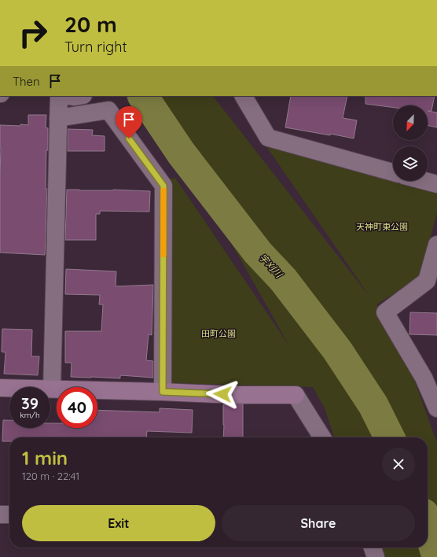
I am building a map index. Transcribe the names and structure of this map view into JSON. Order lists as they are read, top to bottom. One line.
{"water":["宇刈川"],"parks":["天神町東公園","田町公園"],"north":"bottom left","page":{"turn":["20 m","Turn right"],"then":"Then","speed":"39 km/h","limit":"40","heading":["1 min","120 m · 22:41"],"buttons":["Exit","Share"]}}
